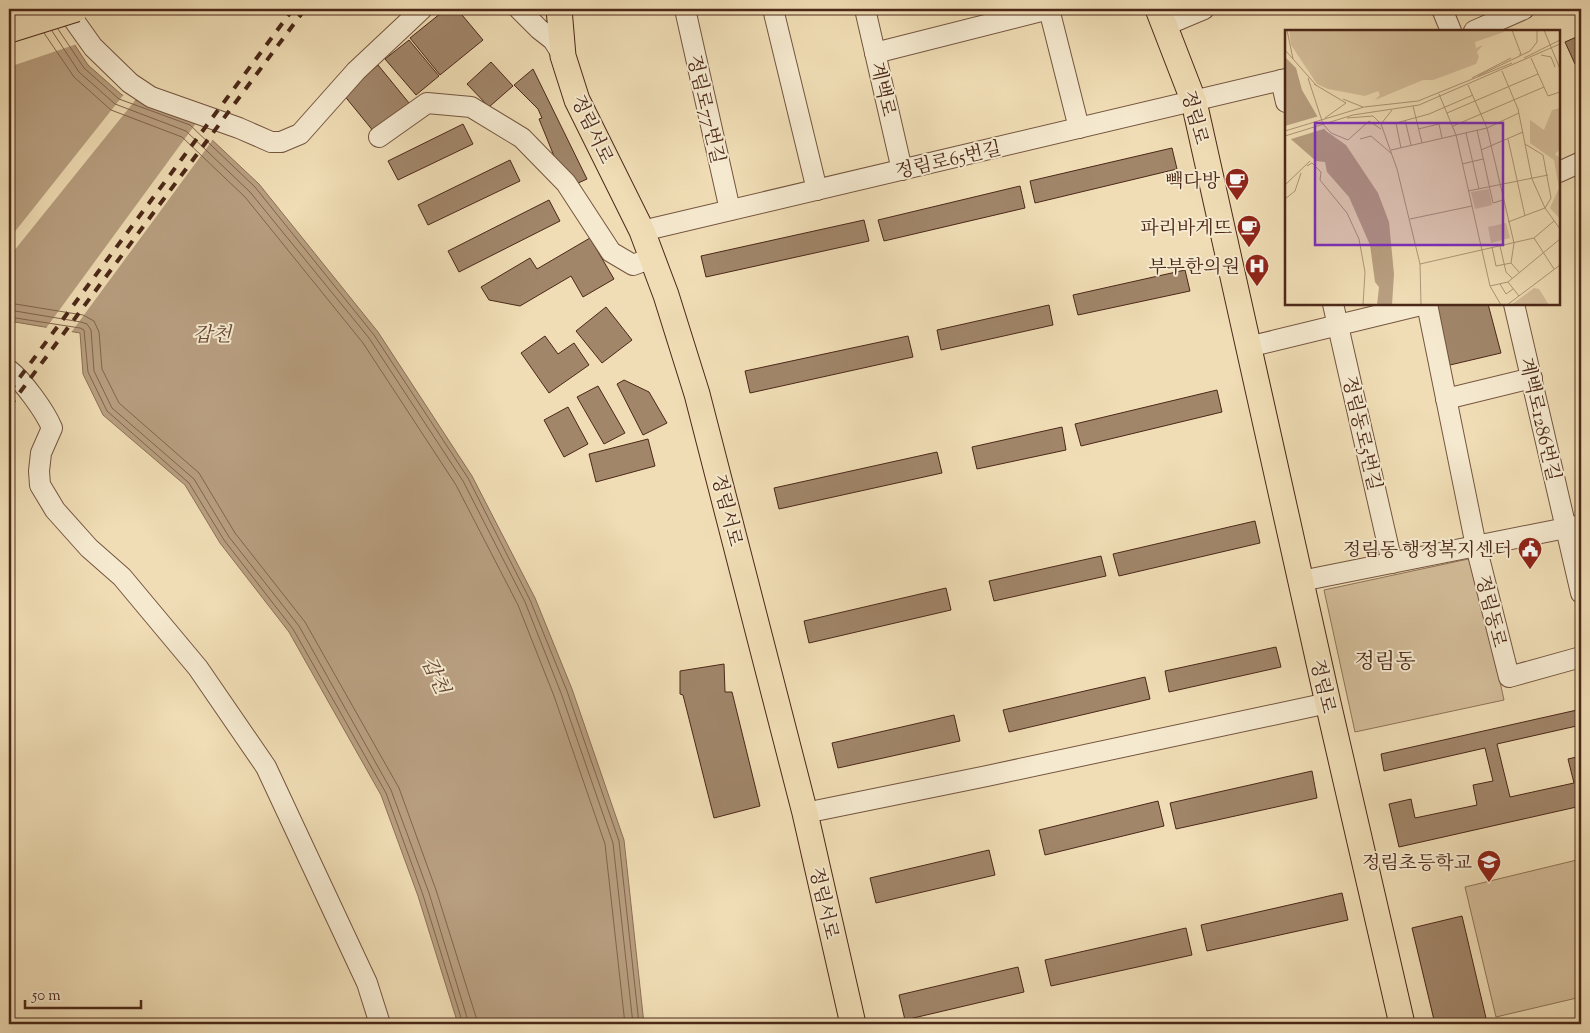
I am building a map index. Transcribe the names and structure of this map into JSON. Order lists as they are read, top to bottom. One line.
{"streets":{"main road":["정림로","정림서로"],"street":["계백로","정림로77번길","정림로65번길","계백로1286번길","정림동로5번길","정림동로"]},"crossings":[["계백로","정림로65번길"],["정림로77번길","정림로65번길"],["정림로","정림로65번길"],["정림서로","정림로65번길"]],"districts":["정림동"],"water":["갑천"],"places":{"cafe":["빽다방","파리바게뜨"],"hospital":["부부한의원"],"public building":["정림동 행정복지센터"],"school or university":["정림초등학교"]},"scale_bar":"50 m"}
